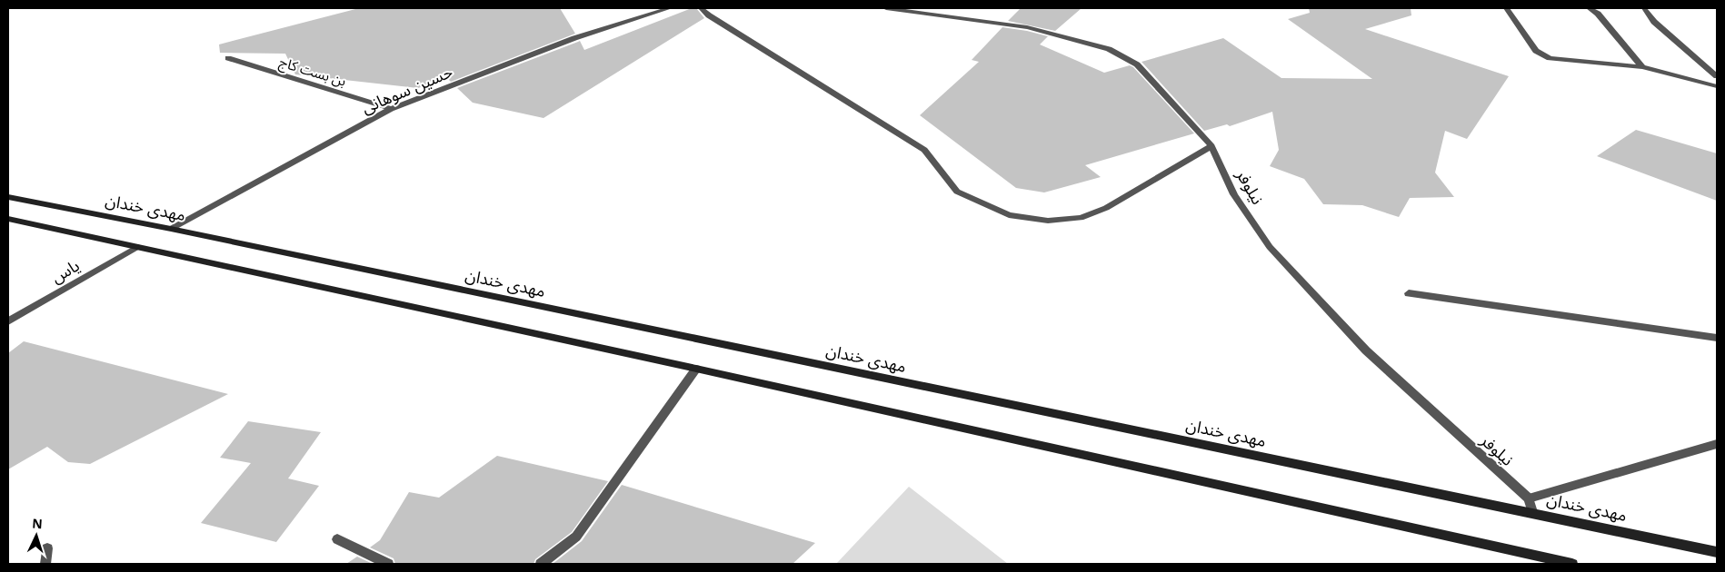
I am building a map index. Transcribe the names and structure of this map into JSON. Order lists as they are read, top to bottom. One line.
{"streets":{"main road":["مهدی خندان"],"street":["بن بست کاج","حسین سوهانی","نیلوفر","یاس"]},"crossings":[["بن بست کاج","حسین سوهانی"],["حسین سوهانی","مهدی خندان"]],"north":"top"}
